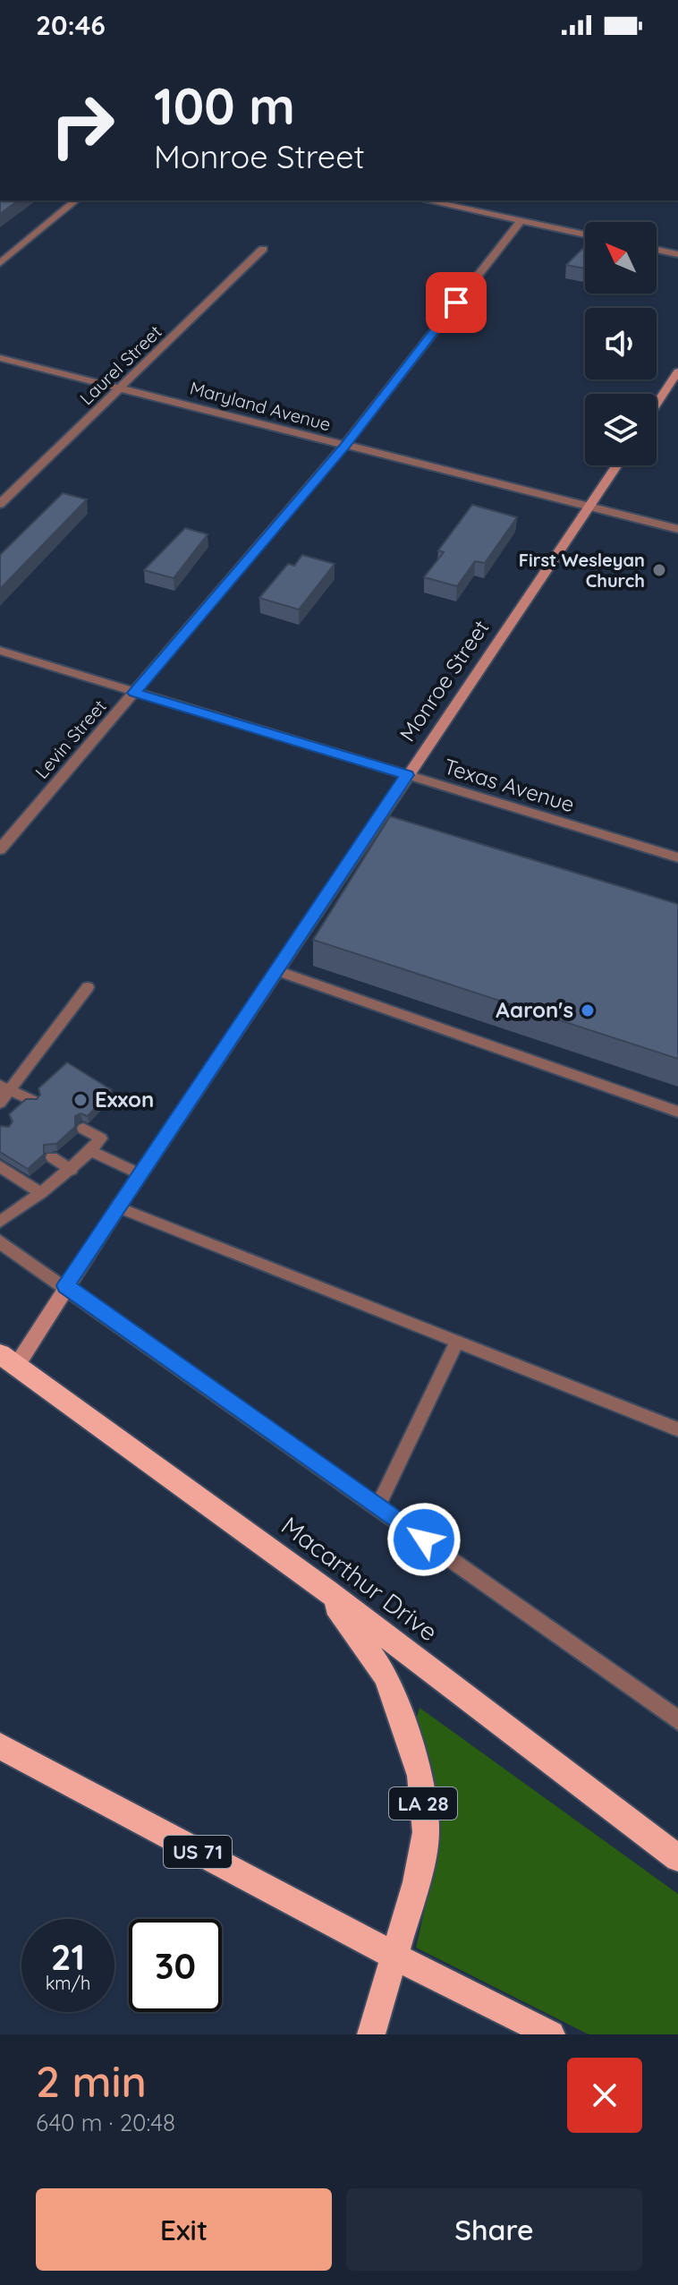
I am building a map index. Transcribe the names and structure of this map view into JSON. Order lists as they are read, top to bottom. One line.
{"streets":{"highway":["Macarthur Drive","LA 28","US 71"],"main road":["Monroe Street"],"street":["Laurel Street","Maryland Avenue","Levin Street","Texas Avenue"]},"crossings":[["Laurel Street","Maryland Avenue"],["Maryland Avenue","Monroe Street"],["Maryland Avenue","Levin Street"],["Monroe Street","Texas Avenue"],["Monroe Street","Macarthur Drive"],["Levin Street","Texas Avenue"],["Macarthur Drive","LA 28"],["LA 28","US 71"]],"places":["First Wesleyan Church","Aaron's","Exxon"],"north":"top left","page":{"status":"20:46","turn":["100 m","Monroe Street"],"speed":"21 km/h","limit":"30","heading":["2 min","640 m · 20:48"],"buttons":["Exit","Share"]}}
